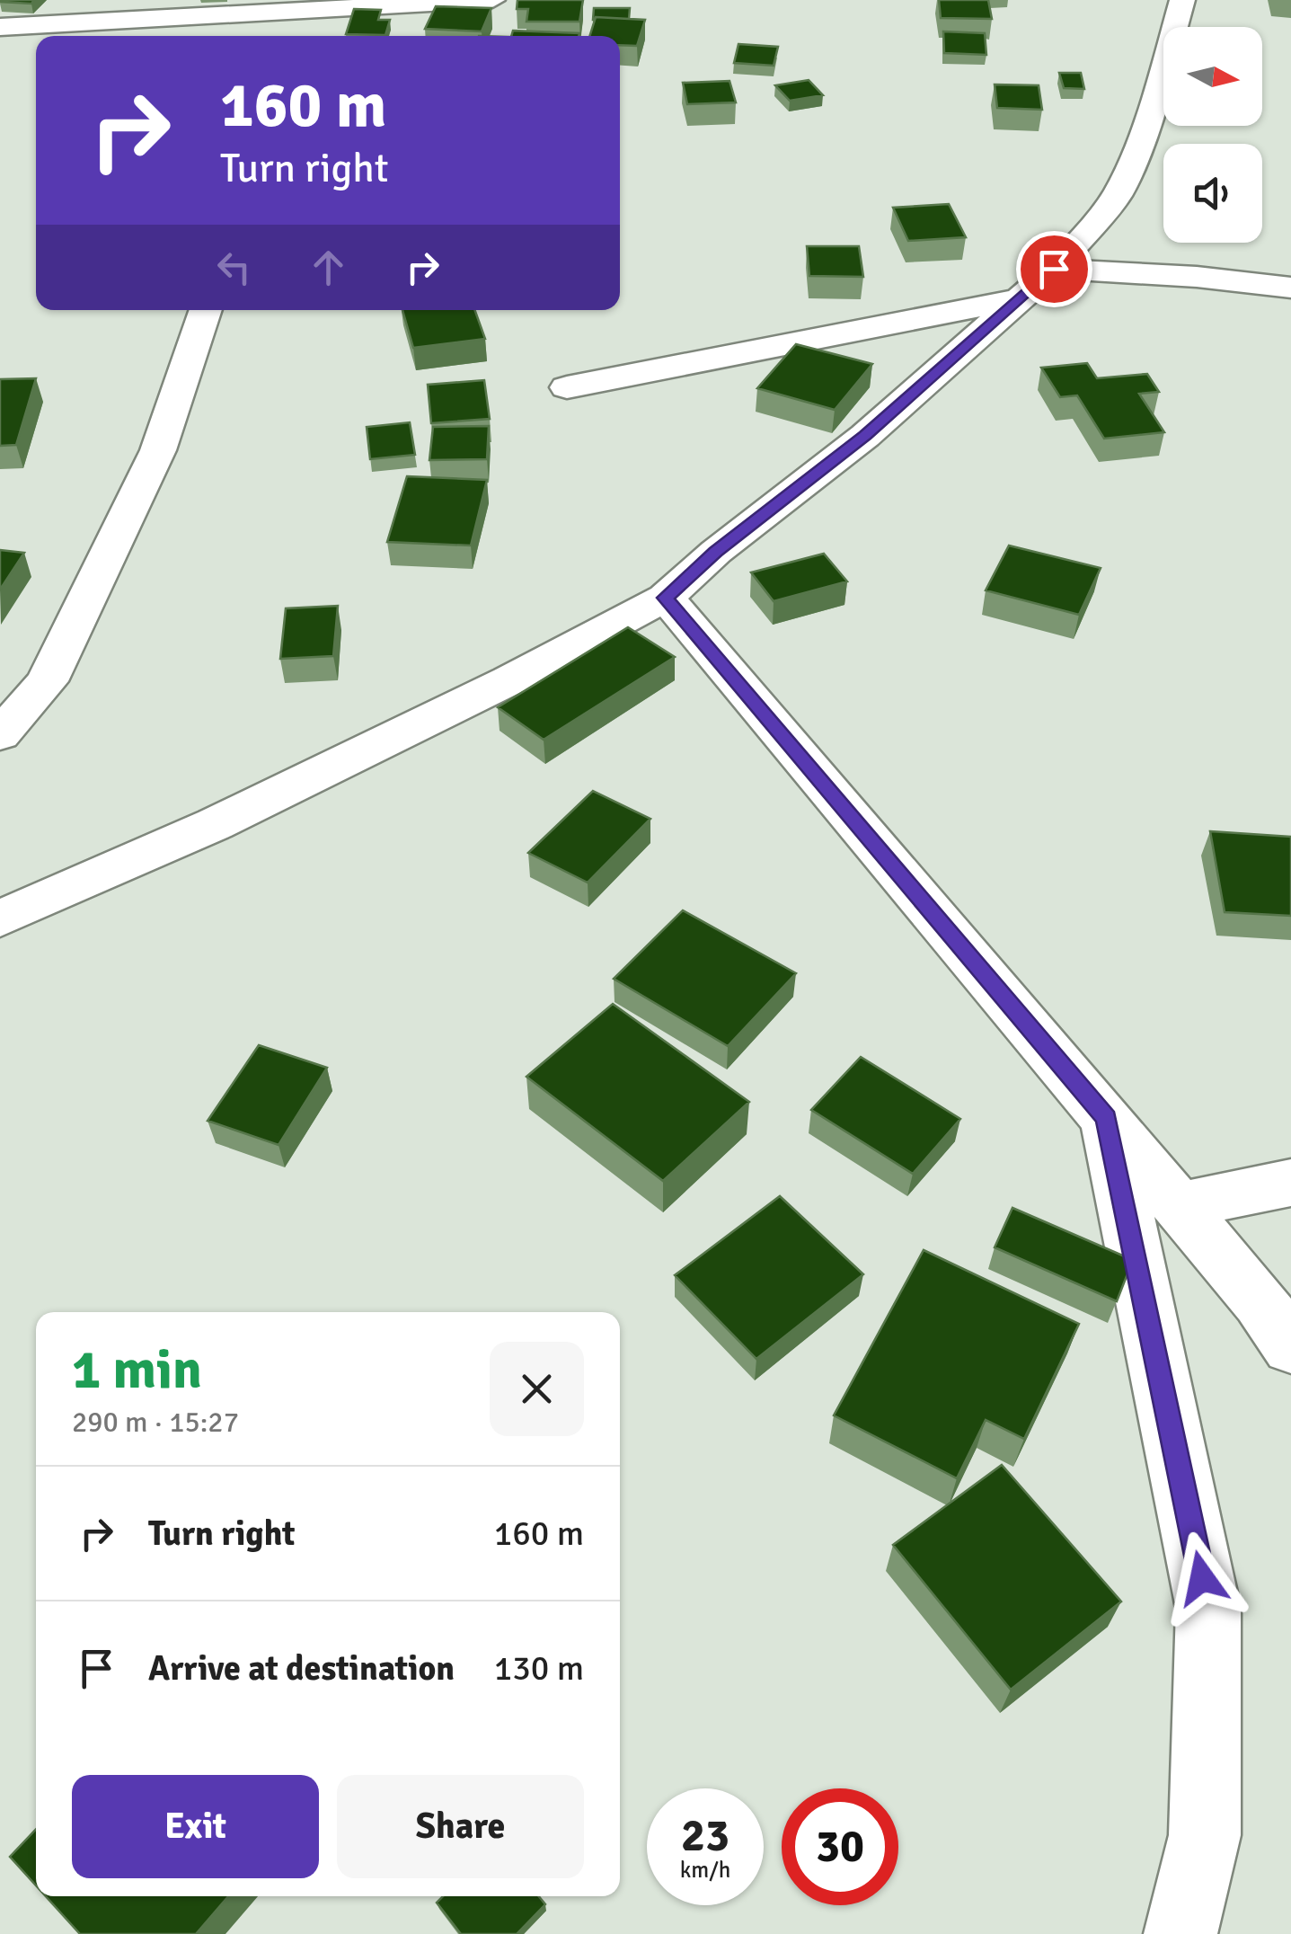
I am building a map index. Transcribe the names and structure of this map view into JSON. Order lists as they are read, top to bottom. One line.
{"north":"right","page":{"turn":["160 m","Turn right"],"heading":["1 min","290 m · 15:27"],"list":[{"name":"Turn right","value":"160 m"},{"name":"Arrive at destination","value":"130 m"}],"buttons":["Exit","Share"],"speed":"23 km/h","limit":"30"}}
